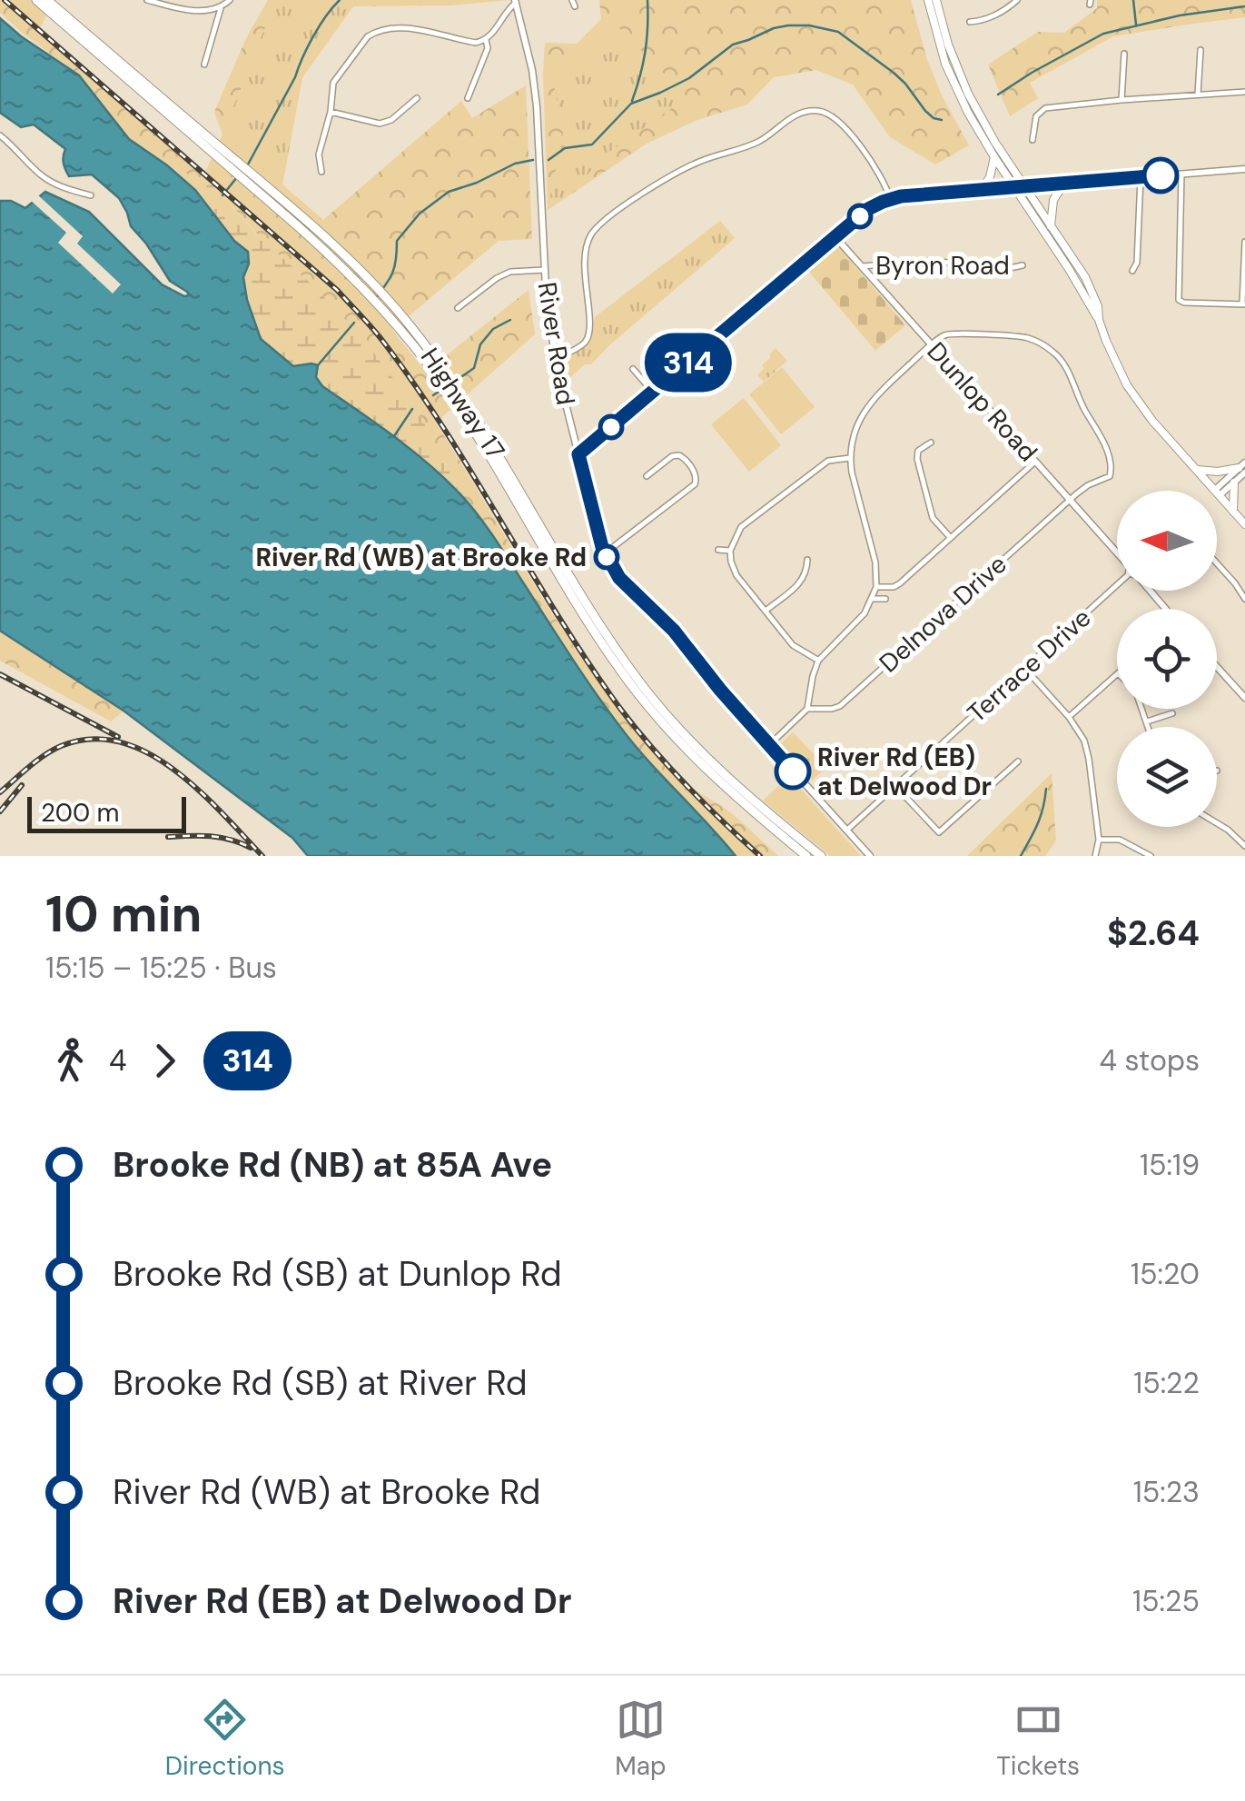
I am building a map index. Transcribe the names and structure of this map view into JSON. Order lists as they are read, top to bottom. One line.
{"streets":{"highway":["Highway 17"],"street":["Byron Road","River Road","Dunlop Road","Delnova Drive","Terrace Drive"]},"crossings":[["Byron Road","Dunlop Road"],["River Road","Terrace Drive"],["Dunlop Road","Delnova Drive"]],"places":["River Rd (WB) at Brooke Rd","River Rd (EB) at Delwood Dr"],"lines":["bus line 314"],"scale_bar":"200 m","north":"left","page":{"on_map":"314","scale":"200 m","heading":["10 min","15:15 – 15:25 · Bus","$2.64"],"legs":["4","314","4 stops"],"list":[{"name":"Brooke Rd (NB) at 85A Ave","value":"15:19"},{"name":"Brooke Rd (SB) at Dunlop Rd","value":"15:20"},{"name":"Brooke Rd (SB) at River Rd","value":"15:22"},{"name":"River Rd (WB) at Brooke Rd","value":"15:23"},{"name":"River Rd (EB) at Delwood Dr","value":"15:25"}],"tabs":["Directions","Map","Tickets"]}}
